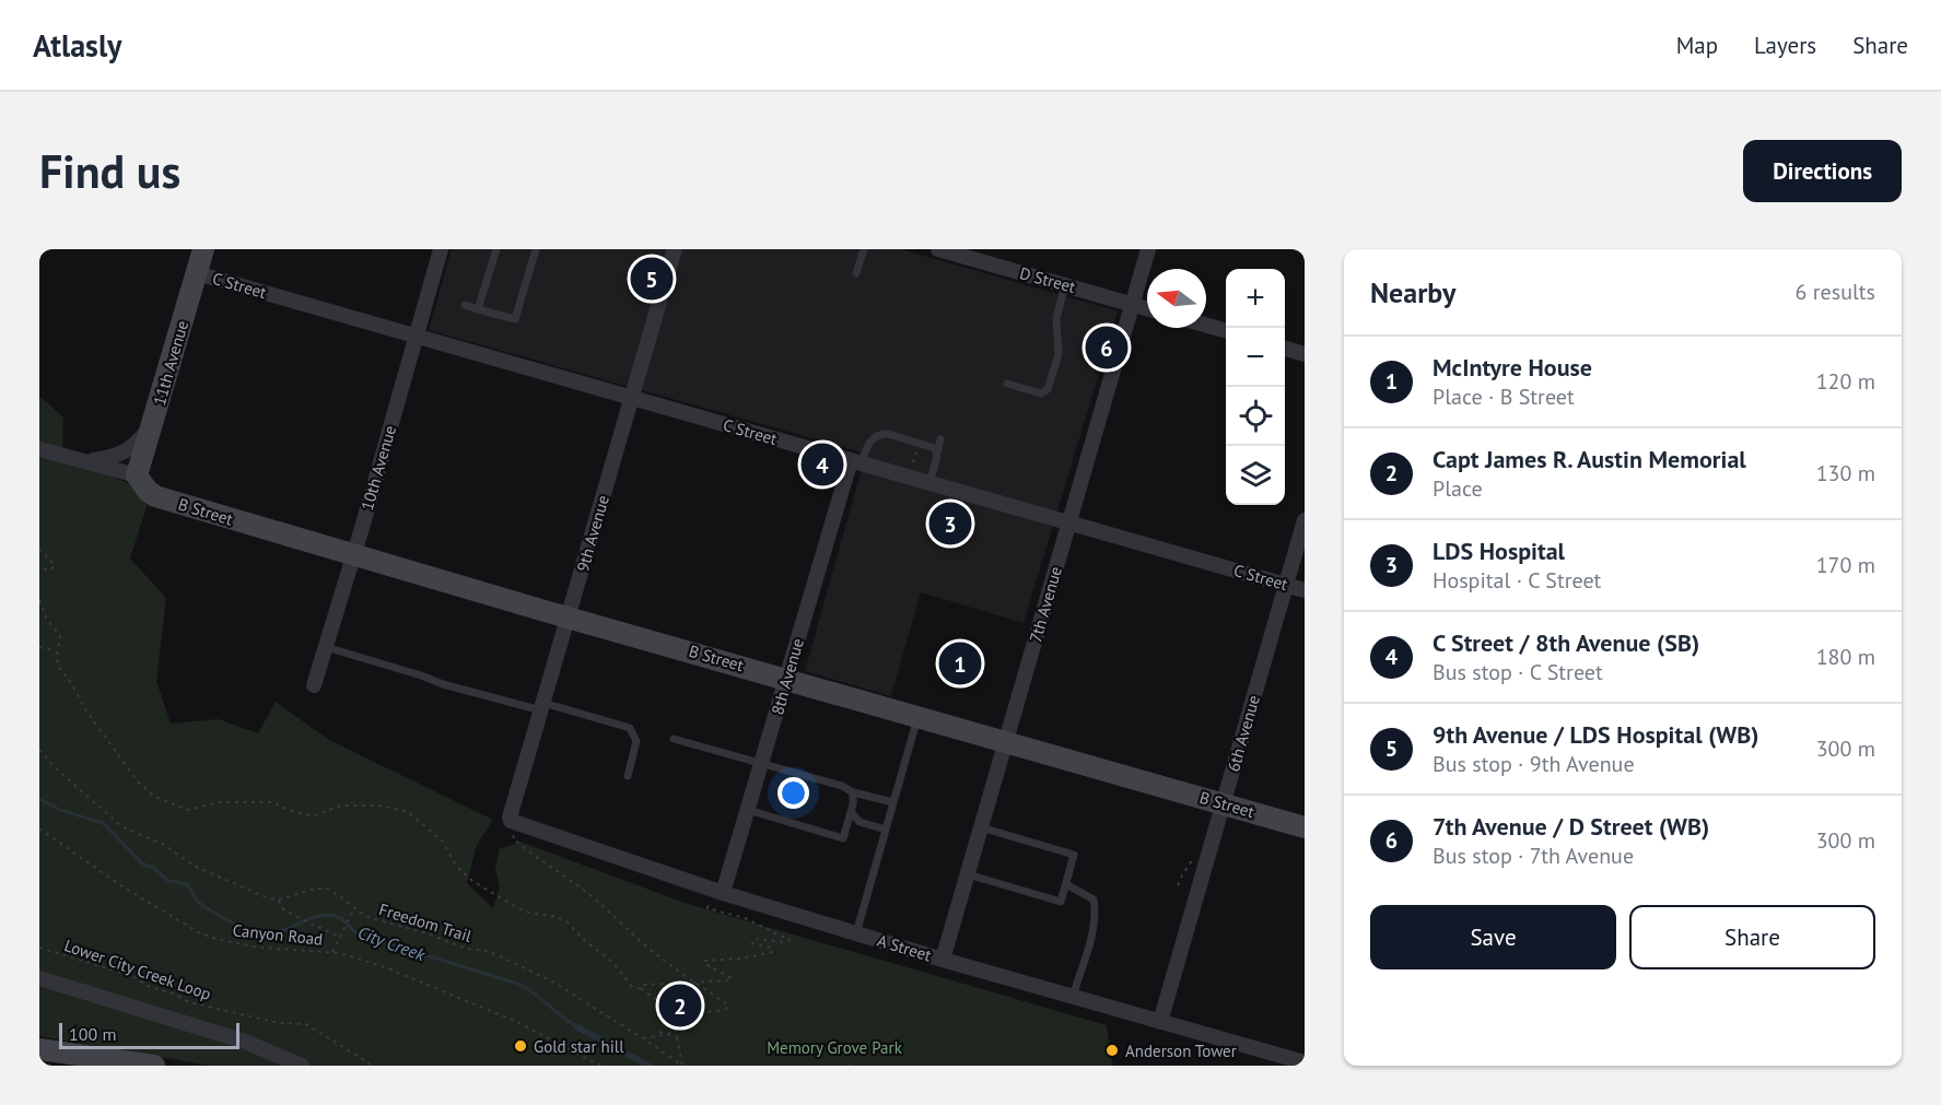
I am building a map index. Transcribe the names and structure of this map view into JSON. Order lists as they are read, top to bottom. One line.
{"streets":{"street":["D Street","C Street","11th Avenue","10th Avenue","B Street","9th Avenue","7th Avenue","8th Avenue","6th Avenue","A Street"],"path":["Freedom Trail","Canyon Road","Lower City Creek Loop"]},"crossings":[["D Street","7th Avenue"],["C Street","11th Avenue"],["C Street","10th Avenue"],["C Street","9th Avenue"],["C Street","7th Avenue"],["C Street","8th Avenue"],["C Street","6th Avenue"],["11th Avenue","B Street"],["10th Avenue","B Street"],["B Street","9th Avenue"],["B Street","7th Avenue"],["B Street","8th Avenue"],["B Street","6th Avenue"],["9th Avenue","A Street"],["7th Avenue","A Street"],["8th Avenue","A Street"],["6th Avenue","A Street"]],"water":["City Creek"],"parks":["Memory Grove Park"],"places":["Gold star hill","Anderson Tower"],"scale_bar":"100 m","north":"left","page":{"header":"Atlasly","nav":["Map","Layers","Share"],"buttons":["Directions",["Save","Share"]],"title":"Find us","heading":["Nearby","6 results"],"pins":["5","6","4","3","1","2"],"map_buttons":["+","−"],"list":[{"mark":"1","name":"McIntyre House","note":"Place · B Street","value":"120 m"},{"mark":"2","name":"Capt James R. Austin Memorial","note":"Place","value":"130 m"},{"mark":"3","name":"LDS Hospital","note":"Hospital · C Street","value":"170 m"},{"mark":"4","name":"C Street / 8th Avenue (SB)","note":"Bus stop · C Street","value":"180 m"},{"mark":"5","name":"9th Avenue / LDS Hospital (WB)","note":"Bus stop · 9th Avenue","value":"300 m"},{"mark":"6","name":"7th Avenue / D Street (WB)","note":"Bus stop · 7th Avenue","value":"300 m"}],"scale":"100 m"}}
